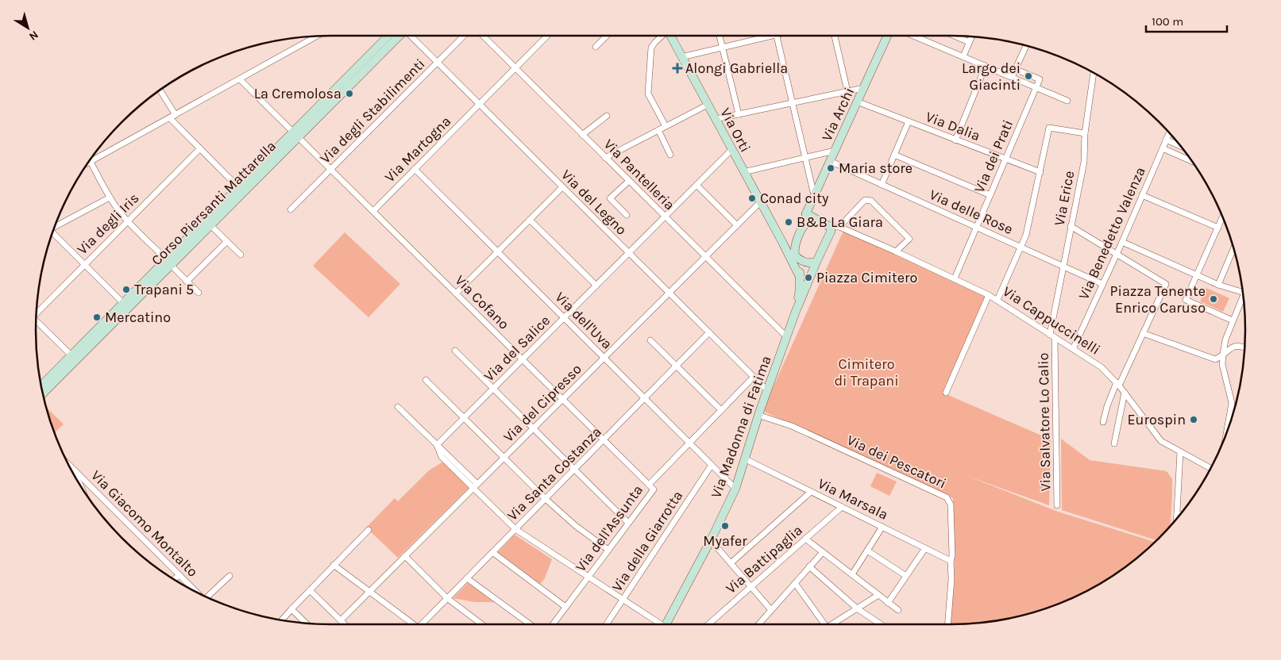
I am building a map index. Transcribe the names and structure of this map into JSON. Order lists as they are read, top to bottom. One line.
{"streets":{"street":["Via degli Stabilimenti","Via Archi","Via Dalia","Via Orti","Via Martogna","Via dei Prati","Via Pantelleria","Via Erice","Via del Legno","Corso Piersanti Mattarella","Via delle Rose","Via degli Iris","Via Benedetto Valenza","Via Cofano","Via dell'Uva","Via Cappuccinelli","Via del Salice","Via del Cipresso","Via Salvatore Lo Calio","Via Madonna di Fatima","Via dei Pescatori","Via Santa Costanza","Via Marsala","Via Giacomo Montalto","Via dell'Assunta","Via della Giarrotta","Via Battipaglia"]},"crossings":[["Via degli Stabilimenti","Via del Legno"],["Via degli Stabilimenti","Via Cofano"],["Via Archi","Via Dalia"],["Via Archi","Via delle Rose"],["Via Dalia","Via dei Prati"],["Via Orti","Via del Salice"],["Via Orti","Via del Cipresso"],["Via Martogna","Via Pantelleria"],["Via Martogna","Via del Legno"],["Via Martogna","Via Cofano"],["Via Martogna","Via dell'Uva"],["Via dei Prati","Via delle Rose"],["Via dei Prati","Via Cappuccinelli"],["Via Pantelleria","Via del Salice"],["Via Pantelleria","Via del Cipresso"],["Via Pantelleria","Via Madonna di Fatima"],["Via Erice","Via delle Rose"],["Via Erice","Via Cappuccinelli"],["Via Erice","Via Salvatore Lo Calio"],["Via del Legno","Via del Salice"],["Via del Legno","Via del Cipresso"],["Via del Legno","Via Madonna di Fatima"],["Via del Legno","Via Santa Costanza"],["Via del Legno","Via dell'Assunta"],["Corso Piersanti Mattarella","Via Cofano"],["Via delle Rose","Via Benedetto Valenza"],["Via Benedetto Valenza","Via Cappuccinelli"],["Via Cofano","Via del Salice"],["Via Cofano","Via del Cipresso"],["Via Cofano","Via Santa Costanza"],["Via Cofano","Via dell'Assunta"],["Via dell'Uva","Via del Salice"],["Via dell'Uva","Via del Cipresso"],["Via dell'Uva","Via Madonna di Fatima"],["Via dell'Uva","Via Santa Costanza"],["Via dell'Uva","Via dell'Assunta"],["Via dell'Uva","Via della Giarrotta"],["Via Cappuccinelli","Via Salvatore Lo Calio"],["Via Madonna di Fatima","Via dei Pescatori"],["Via Madonna di Fatima","Via Marsala"],["Via dei Pescatori","Via Marsala"],["Via Marsala","Via Battipaglia"]],"parks":["Cimitero di Trapani"],"places":{"health":["Alongi Gabriella"],"other":["Largo dei Giacinti","La Cremolosa","Maria store","Conad city","B&B La Giara","Piazza Cimitero","Trapani 5","Piazza Tenente Enrico Caruso","Mercatino","Eurospin","Myafer"]},"scale_bar":"100 m","north":"bottom right"}
